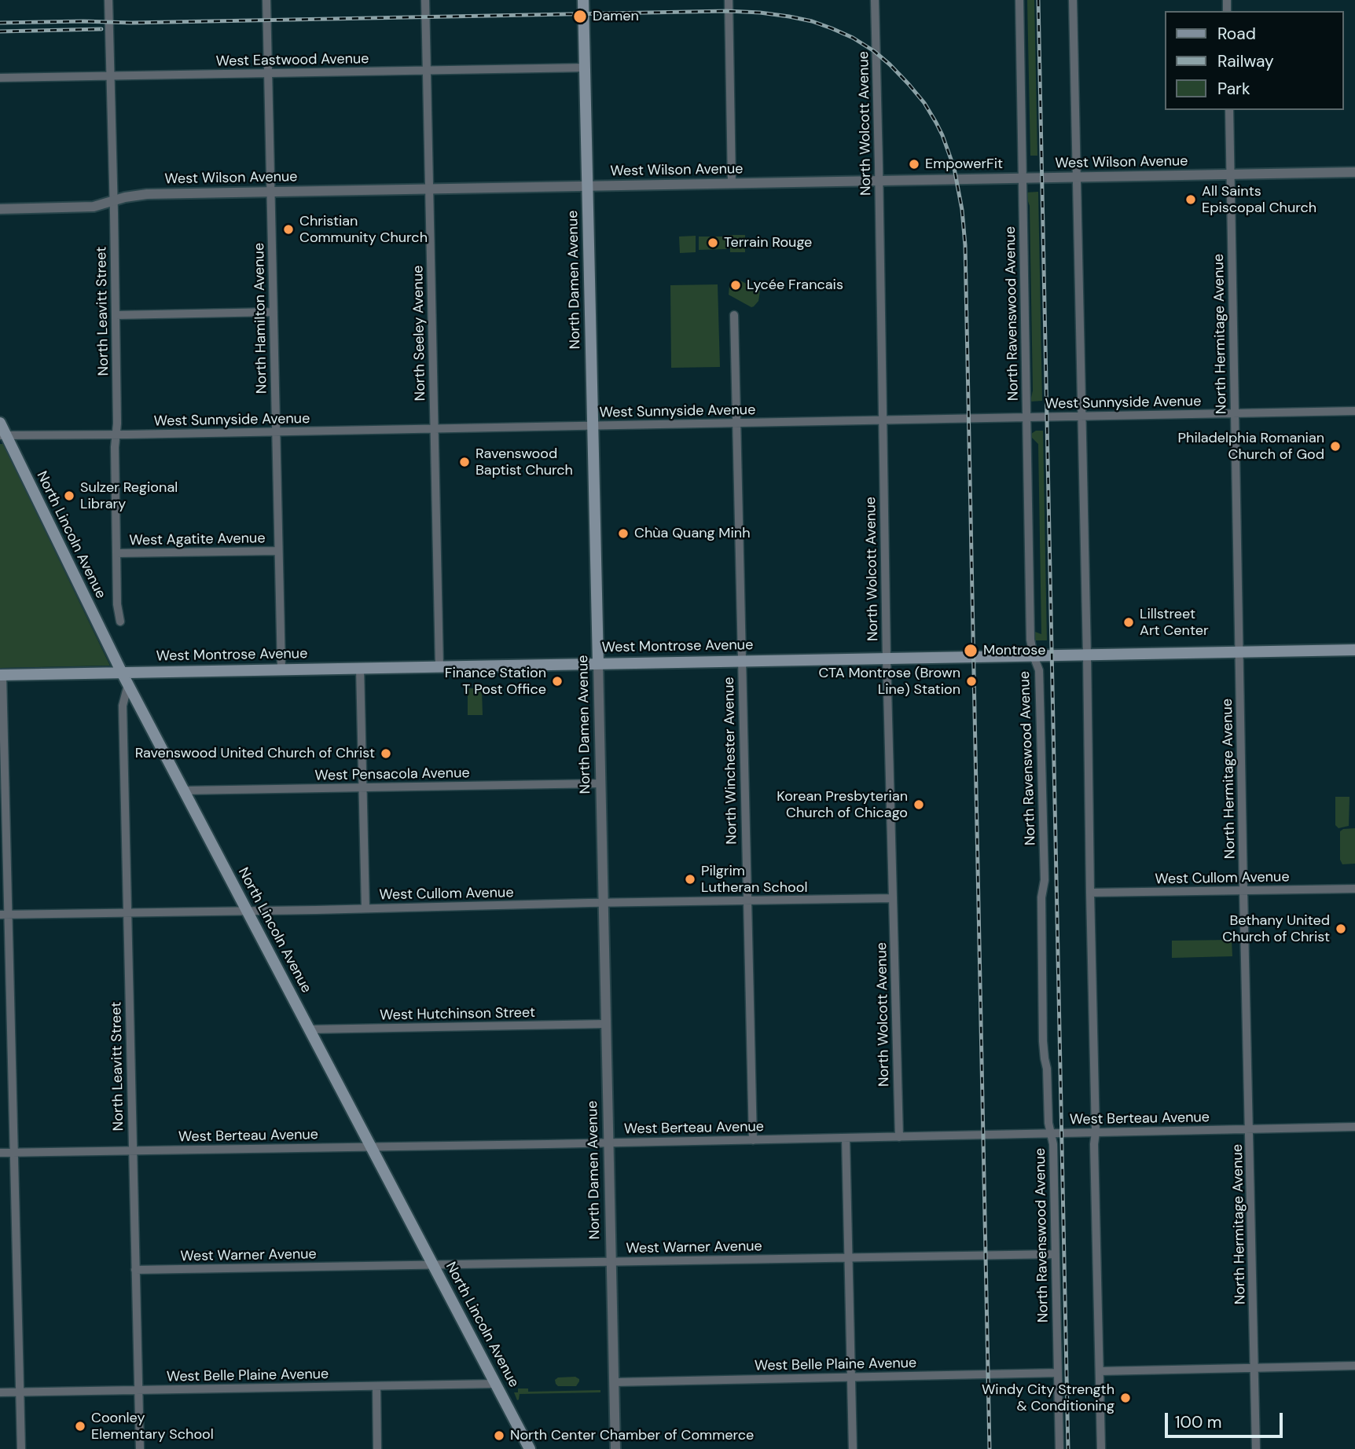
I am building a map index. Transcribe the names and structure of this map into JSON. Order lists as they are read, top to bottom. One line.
{"streets":{"main road":["North Damen Avenue","North Lincoln Avenue","West Montrose Avenue"],"street":["West Eastwood Avenue","North Wolcott Avenue","West Wilson Avenue","North Leavitt Street","North Ravenswood Avenue","North Hamilton Avenue","North Seeley Avenue","North Hermitage Avenue","West Sunnyside Avenue","West Agatite Avenue","North Winchester Avenue","West Pensacola Avenue","West Cullom Avenue","West Hutchinson Street","West Berteau Avenue","West Warner Avenue","West Belle Plaine Avenue"]},"crossings":[["West Eastwood Avenue","North Damen Avenue"],["West Eastwood Avenue","North Leavitt Street"],["West Eastwood Avenue","North Hamilton Avenue"],["West Eastwood Avenue","North Seeley Avenue"],["North Wolcott Avenue","West Wilson Avenue"],["North Wolcott Avenue","West Sunnyside Avenue"],["North Wolcott Avenue","West Montrose Avenue"],["North Wolcott Avenue","West Cullom Avenue"],["North Wolcott Avenue","West Berteau Avenue"],["West Wilson Avenue","North Damen Avenue"],["West Wilson Avenue","North Leavitt Street"],["West Wilson Avenue","North Ravenswood Avenue"],["West Wilson Avenue","North Hamilton Avenue"],["West Wilson Avenue","North Seeley Avenue"],["West Wilson Avenue","North Hermitage Avenue"],["North Damen Avenue","West Sunnyside Avenue"],["North Damen Avenue","West Montrose Avenue"],["North Damen Avenue","West Pensacola Avenue"],["North Damen Avenue","West Cullom Avenue"],["North Damen Avenue","West Hutchinson Street"],["North Damen Avenue","West Berteau Avenue"],["North Damen Avenue","West Warner Avenue"],["North Damen Avenue","West Belle Plaine Avenue"],["North Leavitt Street","West Sunnyside Avenue"],["North Leavitt Street","North Lincoln Avenue"],["North Leavitt Street","West Agatite Avenue"],["North Leavitt Street","West Cullom Avenue"],["North Leavitt Street","West Berteau Avenue"],["North Leavitt Street","West Warner Avenue"],["North Leavitt Street","West Belle Plaine Avenue"],["North Ravenswood Avenue","West Sunnyside Avenue"],["North Ravenswood Avenue","West Montrose Avenue"],["North Ravenswood Avenue","West Berteau Avenue"],["North Ravenswood Avenue","West Warner Avenue"],["North Ravenswood Avenue","West Belle Plaine Avenue"],["North Hamilton Avenue","West Sunnyside Avenue"],["North Hamilton Avenue","West Agatite Avenue"],["North Hamilton Avenue","West Montrose Avenue"],["North Seeley Avenue","West Sunnyside Avenue"],["North Seeley Avenue","West Montrose Avenue"],["North Hermitage Avenue","West Sunnyside Avenue"],["North Hermitage Avenue","West Montrose Avenue"],["North Hermitage Avenue","West Cullom Avenue"],["North Hermitage Avenue","West Berteau Avenue"],["West Sunnyside Avenue","North Lincoln Avenue"],["West Sunnyside Avenue","North Winchester Avenue"],["North Lincoln Avenue","West Montrose Avenue"],["North Lincoln Avenue","West Pensacola Avenue"],["North Lincoln Avenue","West Cullom Avenue"],["North Lincoln Avenue","West Hutchinson Street"],["North Lincoln Avenue","West Berteau Avenue"],["North Lincoln Avenue","West Warner Avenue"],["North Lincoln Avenue","West Belle Plaine Avenue"],["West Montrose Avenue","North Winchester Avenue"],["North Winchester Avenue","West Cullom Avenue"],["North Winchester Avenue","West Berteau Avenue"]],"places":["Damen","EmpowerFit","All Saints Episcopal Church","Christian Community Church","Terrain Rouge","Lycée Francais","Philadelphia Romanian Church of God","Ravenswood Baptist Church","Sulzer Regional Library","Chùa Quang Minh","Lillstreet Art Center","Montrose","Finance Station T Post Office","CTA Montrose (Brown Line) Station","Ravenswood United Church of Christ","Korean Presbyterian Church of Chicago","Pilgrim Lutheran School","Bethany United Church of Christ","Windy City Strength & Conditioning","Coonley Elementary School","North Center Chamber of Commerce"],"legend":["Road","Railway","Park"],"scale_bar":"100 m"}
